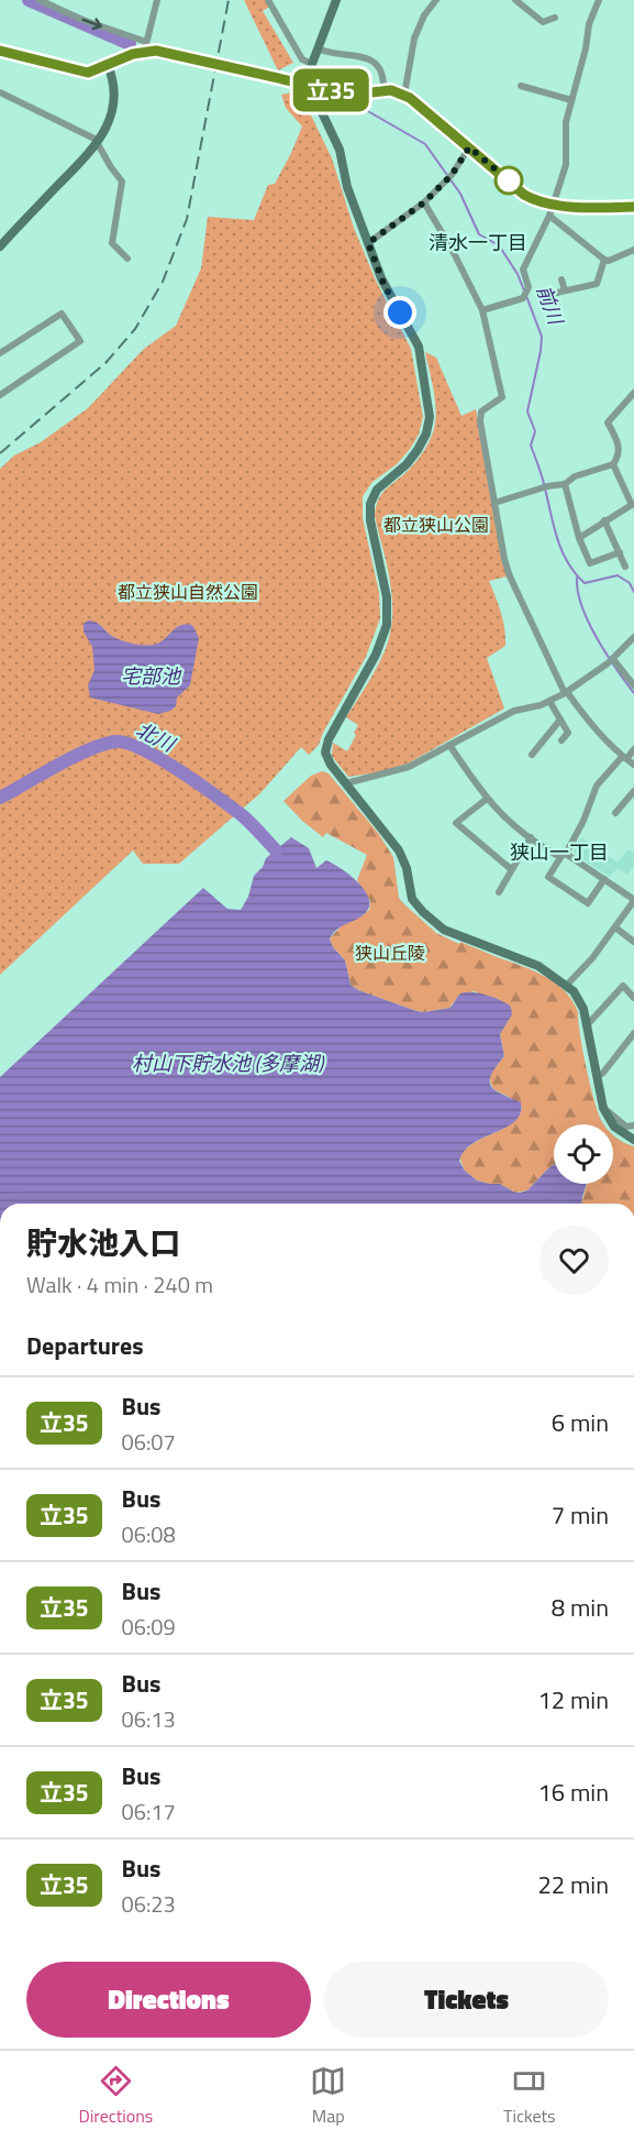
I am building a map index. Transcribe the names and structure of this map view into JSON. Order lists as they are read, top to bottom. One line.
{"districts":["清水一丁目","狭山一丁目"],"water":["前川","宅部池","北川","村山下貯水池 (多摩湖)"],"parks":["都立狭山公園","都立狭山自然公園","狭山丘陵"],"lines":["bus line 立35"],"page":{"on_map":"立35","heading":[["貯水池入口","Walk · 4 min · 240 m"],"Departures"],"list":[{"mark":"立35","name":"Bus","note":"06:07","value":"6 min"},{"mark":"立35","name":"Bus","note":"06:08","value":"7 min"},{"mark":"立35","name":"Bus","note":"06:09","value":"8 min"},{"mark":"立35","name":"Bus","note":"06:13","value":"12 min"},{"mark":"立35","name":"Bus","note":"06:17","value":"16 min"},{"mark":"立35","name":"Bus","note":"06:23","value":"22 min"}],"buttons":["Directions","Tickets"],"tabs":["Directions","Map","Tickets"]}}
